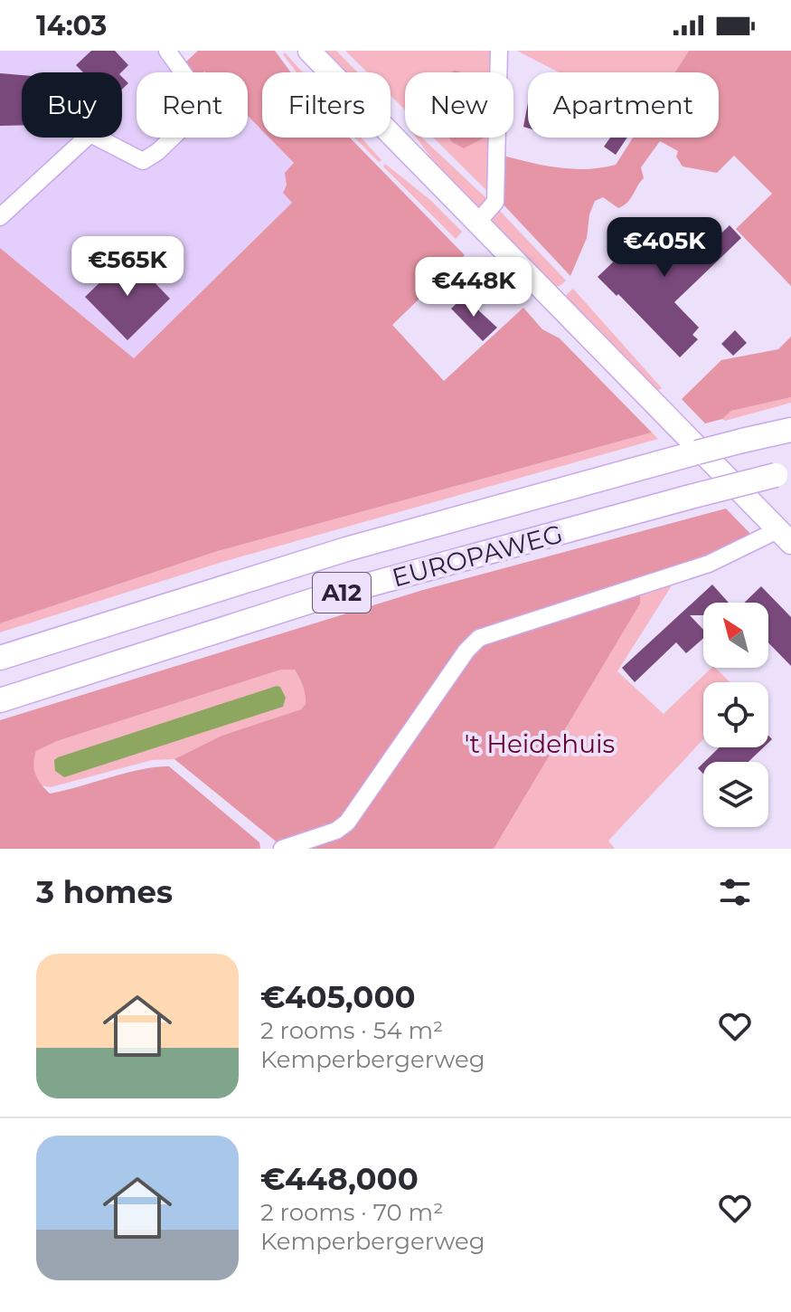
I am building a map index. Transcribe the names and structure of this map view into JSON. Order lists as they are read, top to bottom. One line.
{"streets":{"highway":["EUROPAWEG","A12"]},"parks":["'t Heidehuis"],"north":"top left","page":{"status":"14:03","chip":["Buy","Rent","Filters","New","Apartment"],"price":["€405K","€565K","€448K"],"heading":"3 homes","list":[{"name":"€405,000","note":"2 rooms · 54 m² · Kemperbergerweg"},{"name":"€448,000","note":"2 rooms · 70 m² · Kemperbergerweg"}]}}
